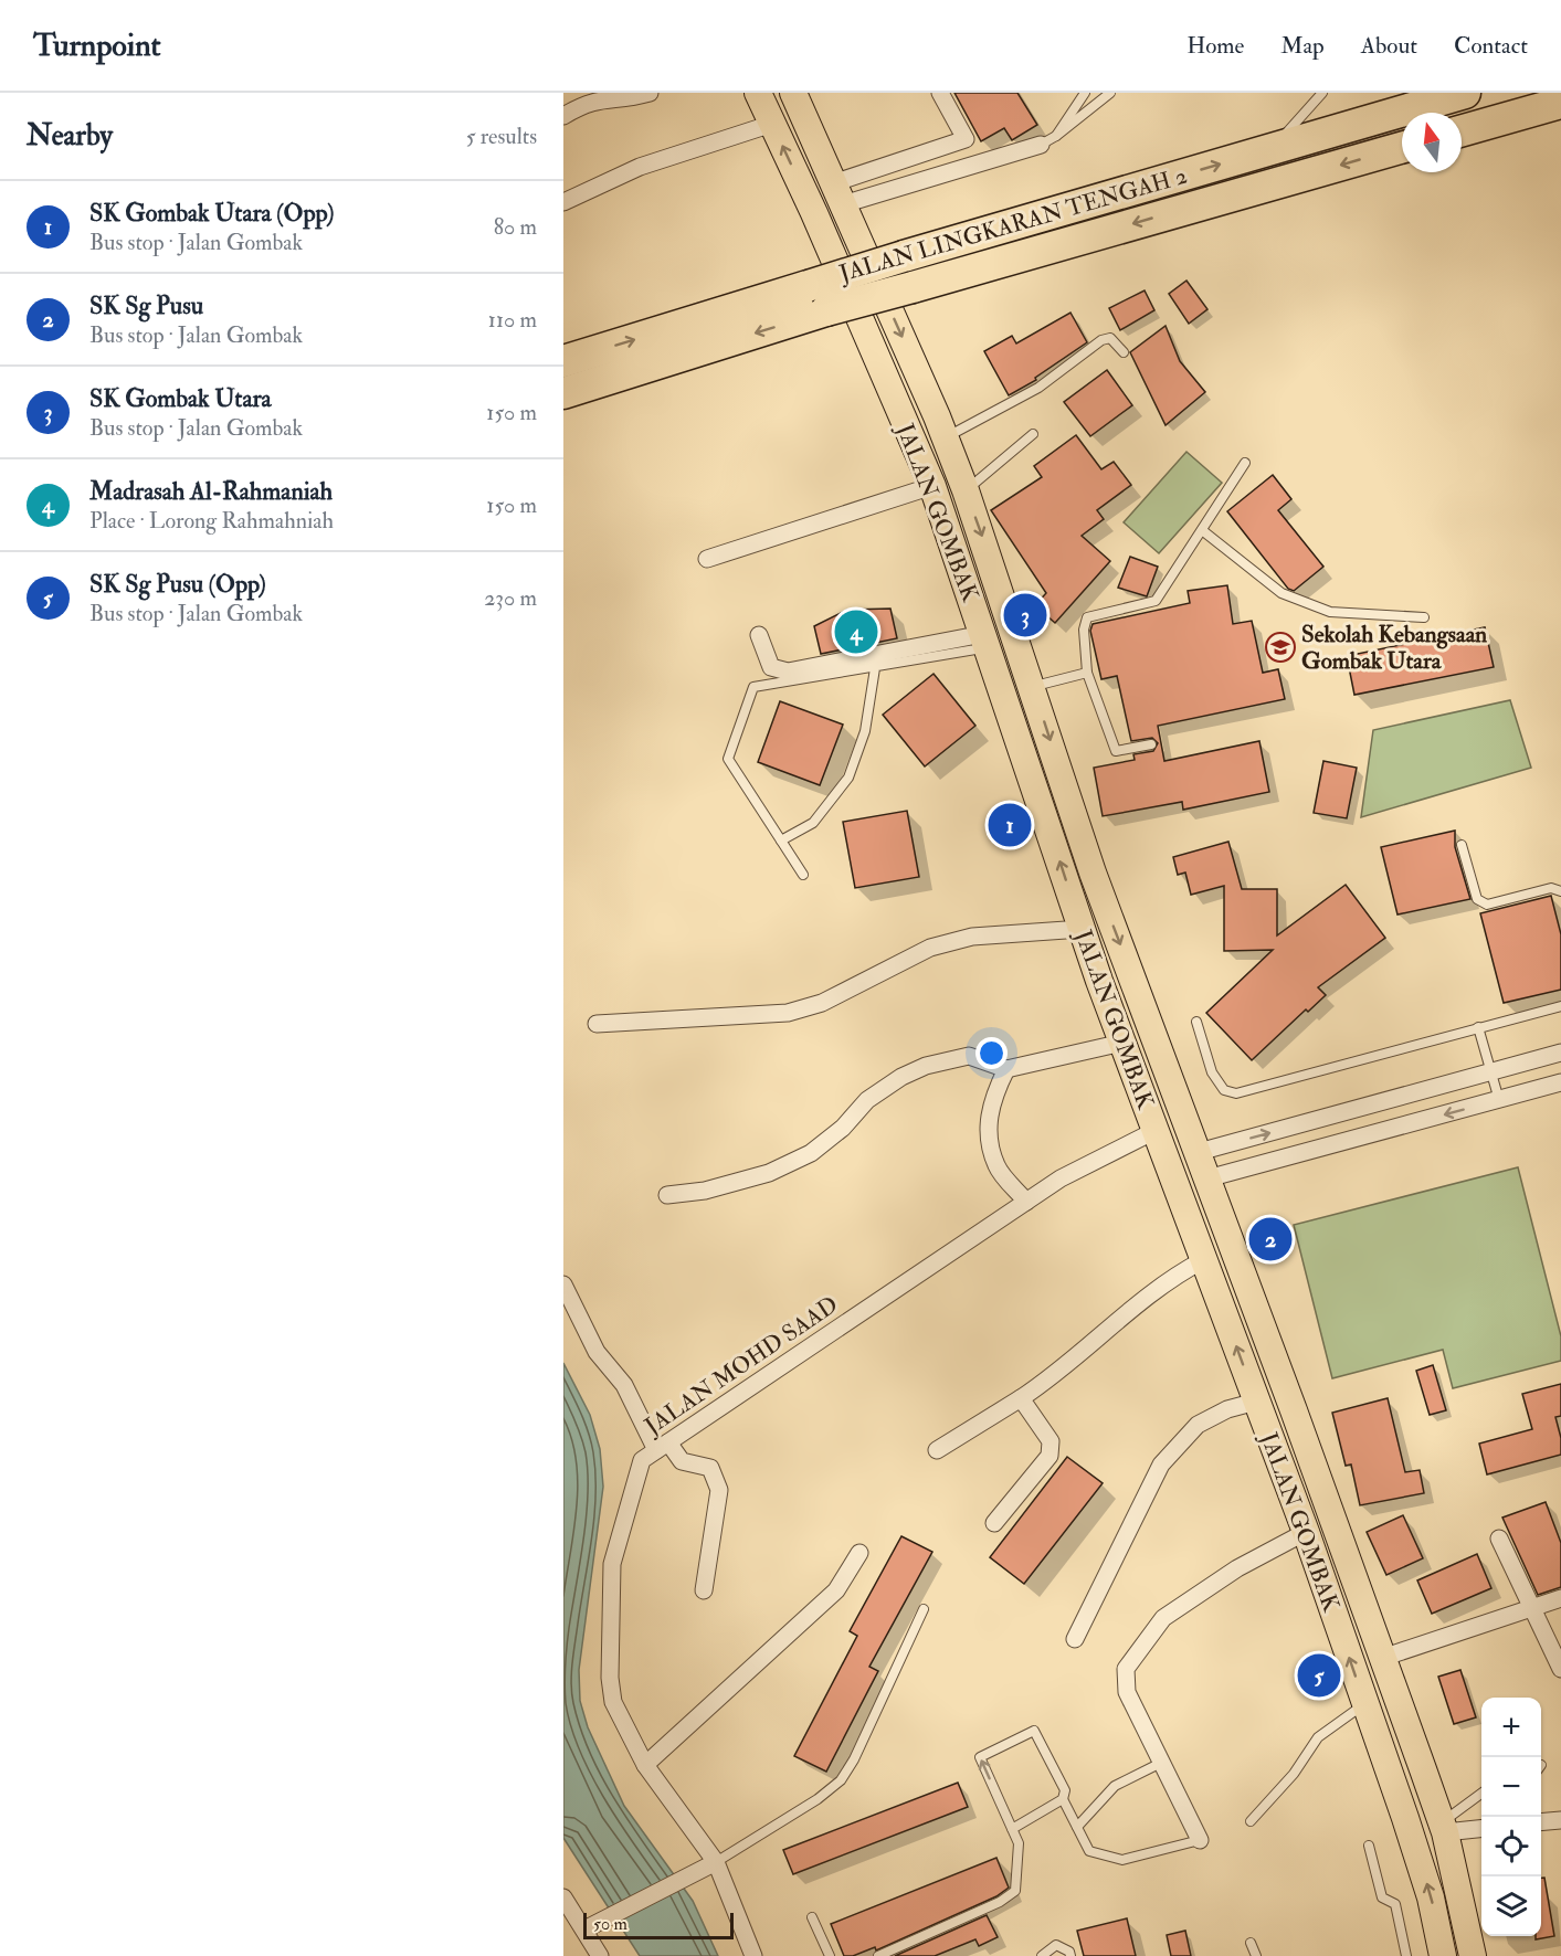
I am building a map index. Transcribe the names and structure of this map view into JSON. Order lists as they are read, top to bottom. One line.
{"streets":{"highway":["JALAN LINGKARAN TENGAH 2"],"main road":["JALAN GOMBAK"],"street":["JALAN MOHD SAAD"]},"crossings":[["JALAN GOMBAK","JALAN MOHD SAAD"]],"places":{"school or university":["Sekolah Kebangsaan Gombak Utara"]},"scale_bar":"50 m","north":"top","page":{"header":"Turnpoint","nav":["Home","Map","About","Contact"],"heading":["Nearby","5 results"],"list":[{"mark":"1","name":"SK Gombak Utara (Opp)","note":"Bus stop · Jalan Gombak","value":"80 m"},{"mark":"2","name":"SK Sg Pusu","note":"Bus stop · Jalan Gombak","value":"110 m"},{"mark":"3","name":"SK Gombak Utara","note":"Bus stop · Jalan Gombak","value":"150 m"},{"mark":"4","name":"Madrasah Al-Rahmaniah","note":"Place · Lorong Rahmahniah","value":"150 m"},{"mark":"5","name":"SK Sg Pusu (Opp)","note":"Bus stop · Jalan Gombak","value":"230 m"}],"pins":["3","4","1","2","5"],"map_buttons":["+","−"],"scale":"50 m"}}
